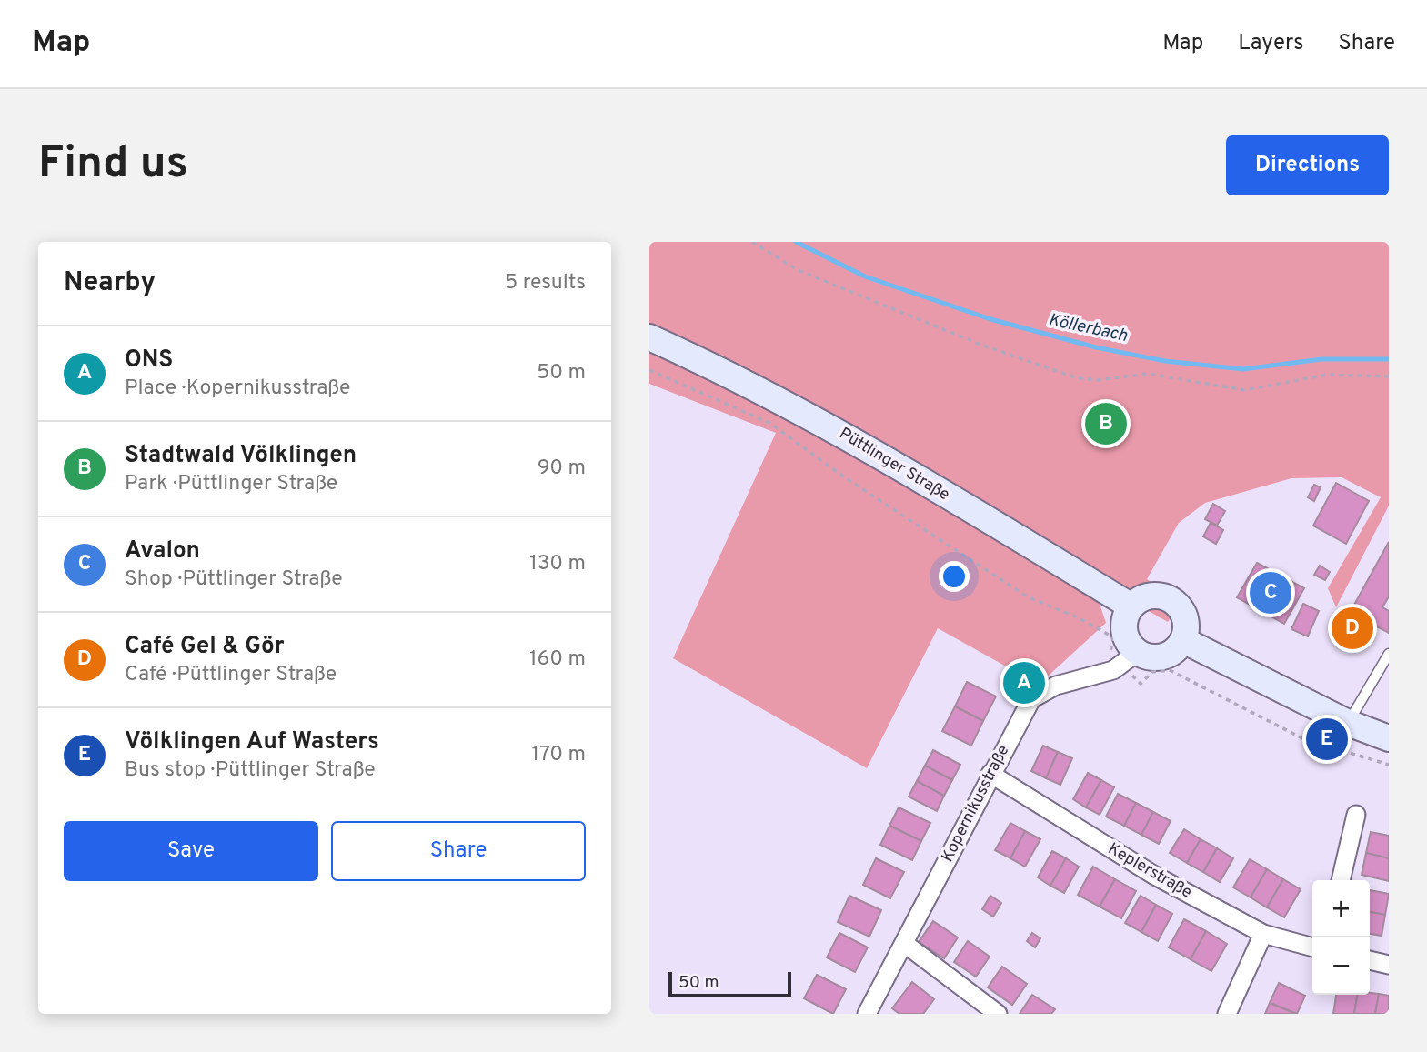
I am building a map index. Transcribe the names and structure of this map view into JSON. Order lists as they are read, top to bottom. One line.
{"streets":{"main road":["Püttlinger Straße"],"street":["Kopernikusstraße","Keplerstraße"]},"crossings":[["Püttlinger Straße","Kopernikusstraße"],["Kopernikusstraße","Keplerstraße"]],"water":["Köllerbach"],"scale_bar":"50 m","page":{"header":"Map","nav":["Map","Layers","Share"],"buttons":["Directions",["Save","Share"]],"title":"Find us","heading":["Nearby","5 results"],"list":[{"mark":"A","name":"ONS","note":"Place · Kopernikusstraße","value":"50 m"},{"mark":"B","name":"Stadtwald Völklingen","note":"Park · Püttlinger Straße","value":"90 m"},{"mark":"C","name":"Avalon","note":"Shop · Püttlinger Straße","value":"130 m"},{"mark":"D","name":"Café Gel & Gör","note":"Café · Püttlinger Straße","value":"160 m"},{"mark":"E","name":"Völklingen Auf Wasters","note":"Bus stop · Püttlinger Straße","value":"170 m"}],"pins":["B","C","D","A","E"],"map_buttons":["+","−"],"scale":"50 m"}}
